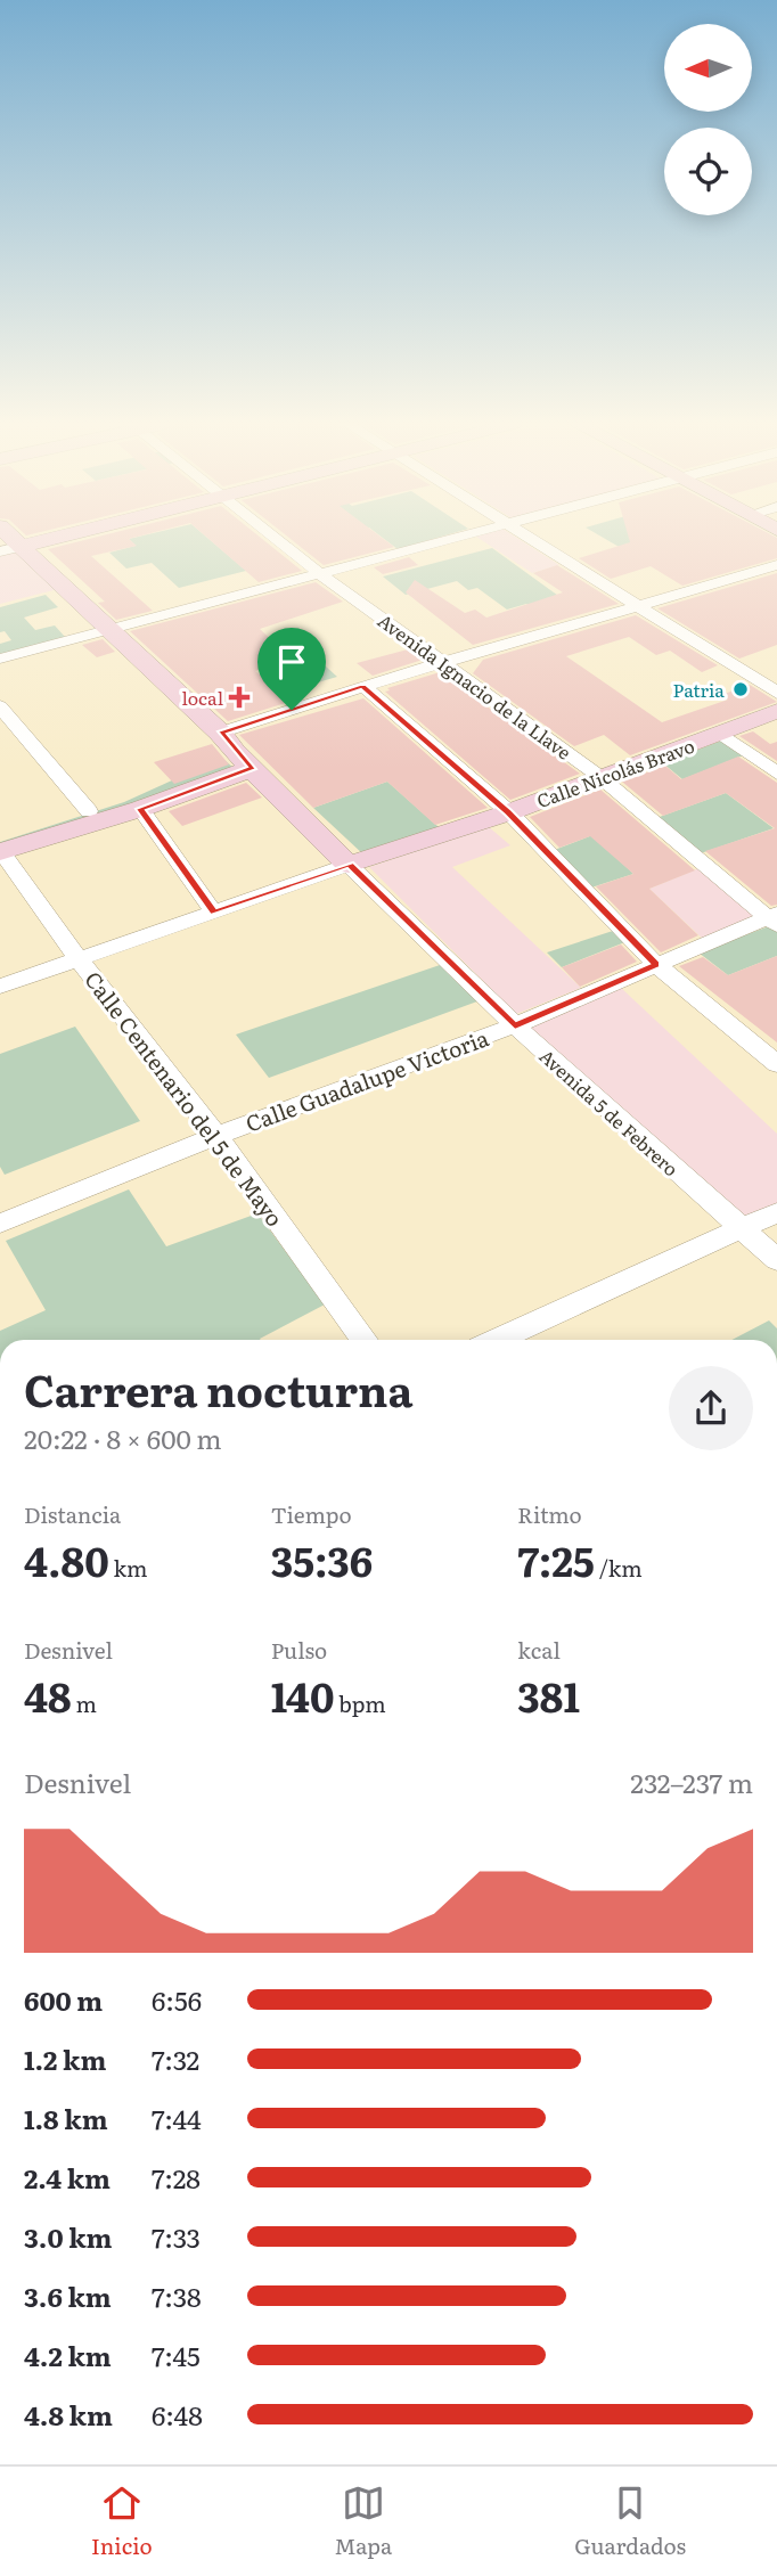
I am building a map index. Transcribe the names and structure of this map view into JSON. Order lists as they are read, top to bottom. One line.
{"streets":{"street":["Avenida Ignacio de la Llave","Calle Nicolás Bravo","Calle Guadalupe Victoria","Calle Centenario del 5 de Mayo","Avenida 5 de Febrero"]},"crossings":[["Avenida Ignacio de la Llave","Calle Nicolás Bravo"],["Avenida Ignacio de la Llave","Calle Guadalupe Victoria"],["Calle Nicolás Bravo","Calle Centenario del 5 de Mayo"],["Calle Nicolás Bravo","Avenida 5 de Febrero"],["Calle Guadalupe Victoria","Calle Centenario del 5 de Mayo"],["Calle Guadalupe Victoria","Avenida 5 de Febrero"]],"places":{"other":["Patria"],"health":["local"]},"north":"left","page":{"heading":["Carrera nocturna","20:22 · 8 × 600 m"],"stats":[["Distancia","4.80 km"],["Tiempo","35:36"],["Ritmo","7:25 /km"],["Desnivel","48 m"],["Pulso","140 bpm"],["kcal","381"]],"chart":["Desnivel","232–237 m"],"list":[{"name":"600 m","note":"6:56"},{"name":"1.2 km","note":"7:32"},{"name":"1.8 km","note":"7:44"},{"name":"2.4 km","note":"7:28"},{"name":"3.0 km","note":"7:33"},{"name":"3.6 km","note":"7:38"},{"name":"4.2 km","note":"7:45"},{"name":"4.8 km","note":"6:48"}],"tabs":["Inicio","Mapa","Guardados"]}}
